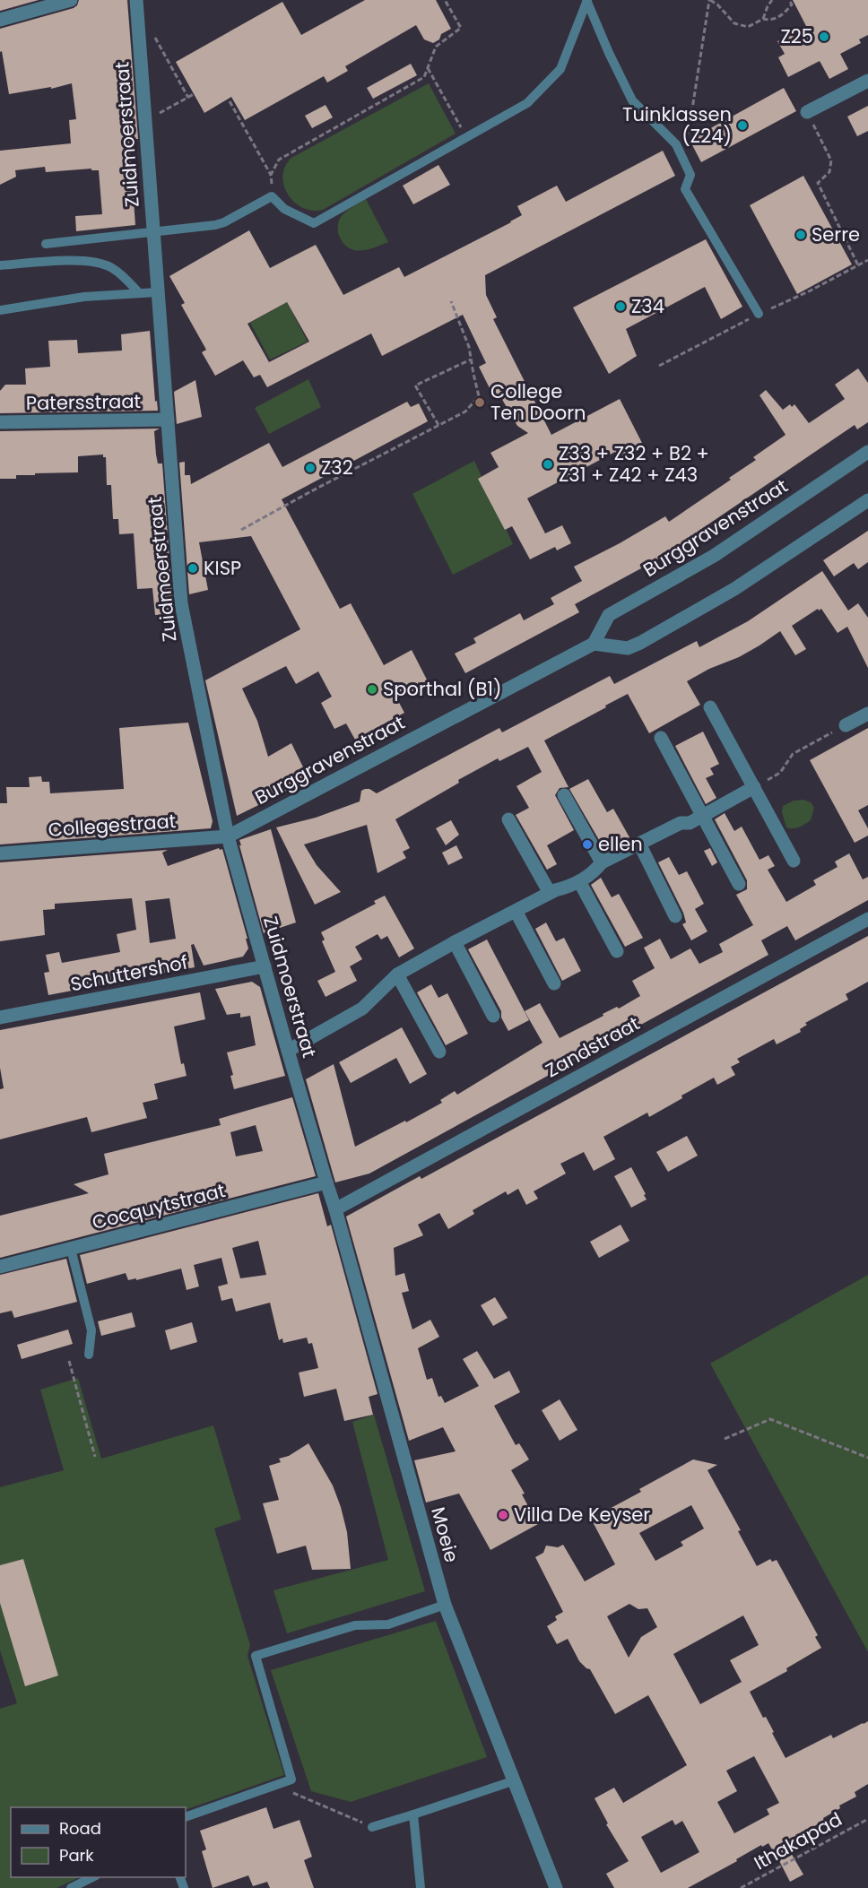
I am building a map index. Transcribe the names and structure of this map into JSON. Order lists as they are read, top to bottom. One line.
{"streets":{"street":["Zuidmoerstraat","Patersstraat","Burggravenstraat","Collegestraat","Schuttershof","Zandstraat","Cocquytstraat","Moeie"],"path":["Ithakapad"]},"crossings":[["Zuidmoerstraat","Patersstraat"],["Zuidmoerstraat","Burggravenstraat"],["Zuidmoerstraat","Collegestraat"],["Zuidmoerstraat","Schuttershof"],["Zuidmoerstraat","Cocquytstraat"],["Zuidmoerstraat","Moeie"],["Burggravenstraat","Collegestraat"],["Zandstraat","Moeie"],["Cocquytstraat","Moeie"]],"places":["Z25","Tuinklassen (Z24)","Serre","Z34","College Ten Doorn","Z33 + Z32 + B2 + Z31 + Z42 + Z43","Z32","KISP","Sporthal (B1)","ellen","Villa De Keyser"],"legend":["Road","Park"]}
